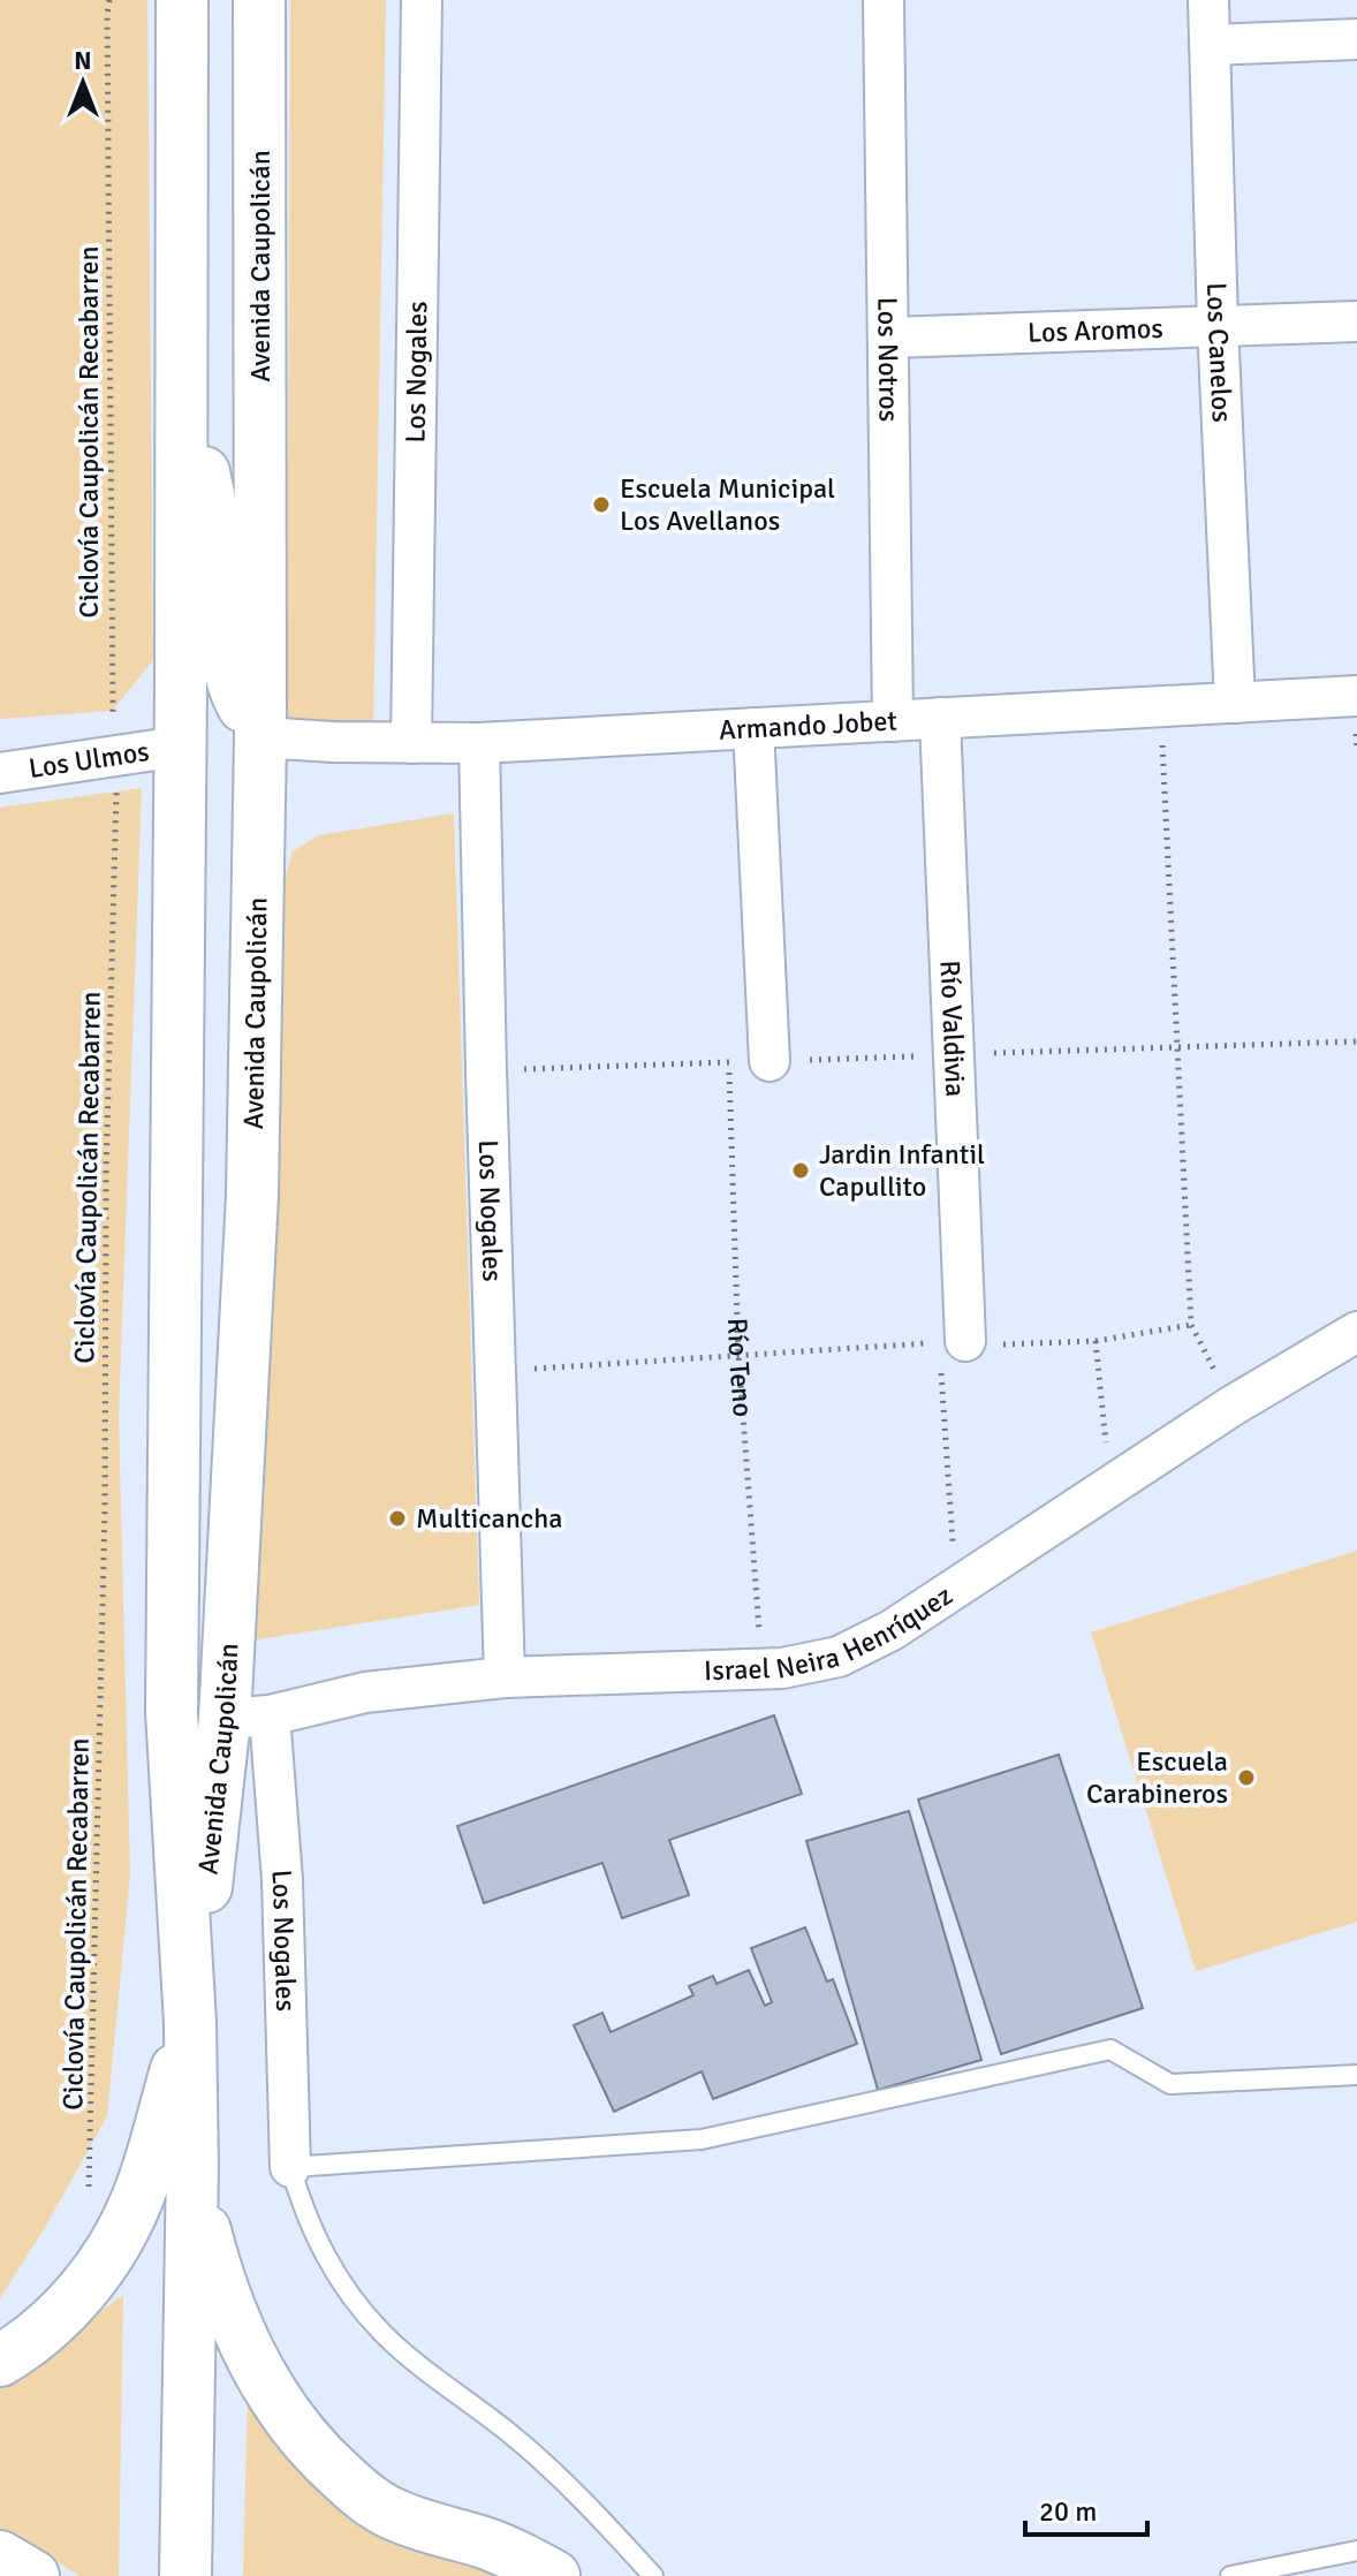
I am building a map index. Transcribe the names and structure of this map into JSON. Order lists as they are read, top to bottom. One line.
{"streets":{"main road":["Avenida Caupolicán"],"street":["Los Aromos","Los Canelos","Los Notros","Los Nogales","Armando Jobet","Los Ulmos","Río Valdivia","Israel Neira Henríquez"],"path":["Ciclovía Caupolicán Recabarren","Río Teno"]},"crossings":[["Avenida Caupolicán","Los Nogales"],["Avenida Caupolicán","Armando Jobet"],["Avenida Caupolicán","Los Ulmos"],["Avenida Caupolicán","Israel Neira Henríquez"],["Los Aromos","Los Canelos"],["Los Aromos","Los Notros"],["Los Canelos","Armando Jobet"],["Los Notros","Armando Jobet"],["Los Nogales","Armando Jobet"],["Los Nogales","Israel Neira Henríquez"],["Ciclovía Caupolicán Recabarren","Los Ulmos"],["Armando Jobet","Río Valdivia"],["Río Teno","Israel Neira Henríquez"]],"places":["Escuela Municipal Los Avellanos","Jardin Infantil Capullito","Multicancha","Escuela Carabineros"],"scale_bar":"20 m","north":"top"}
